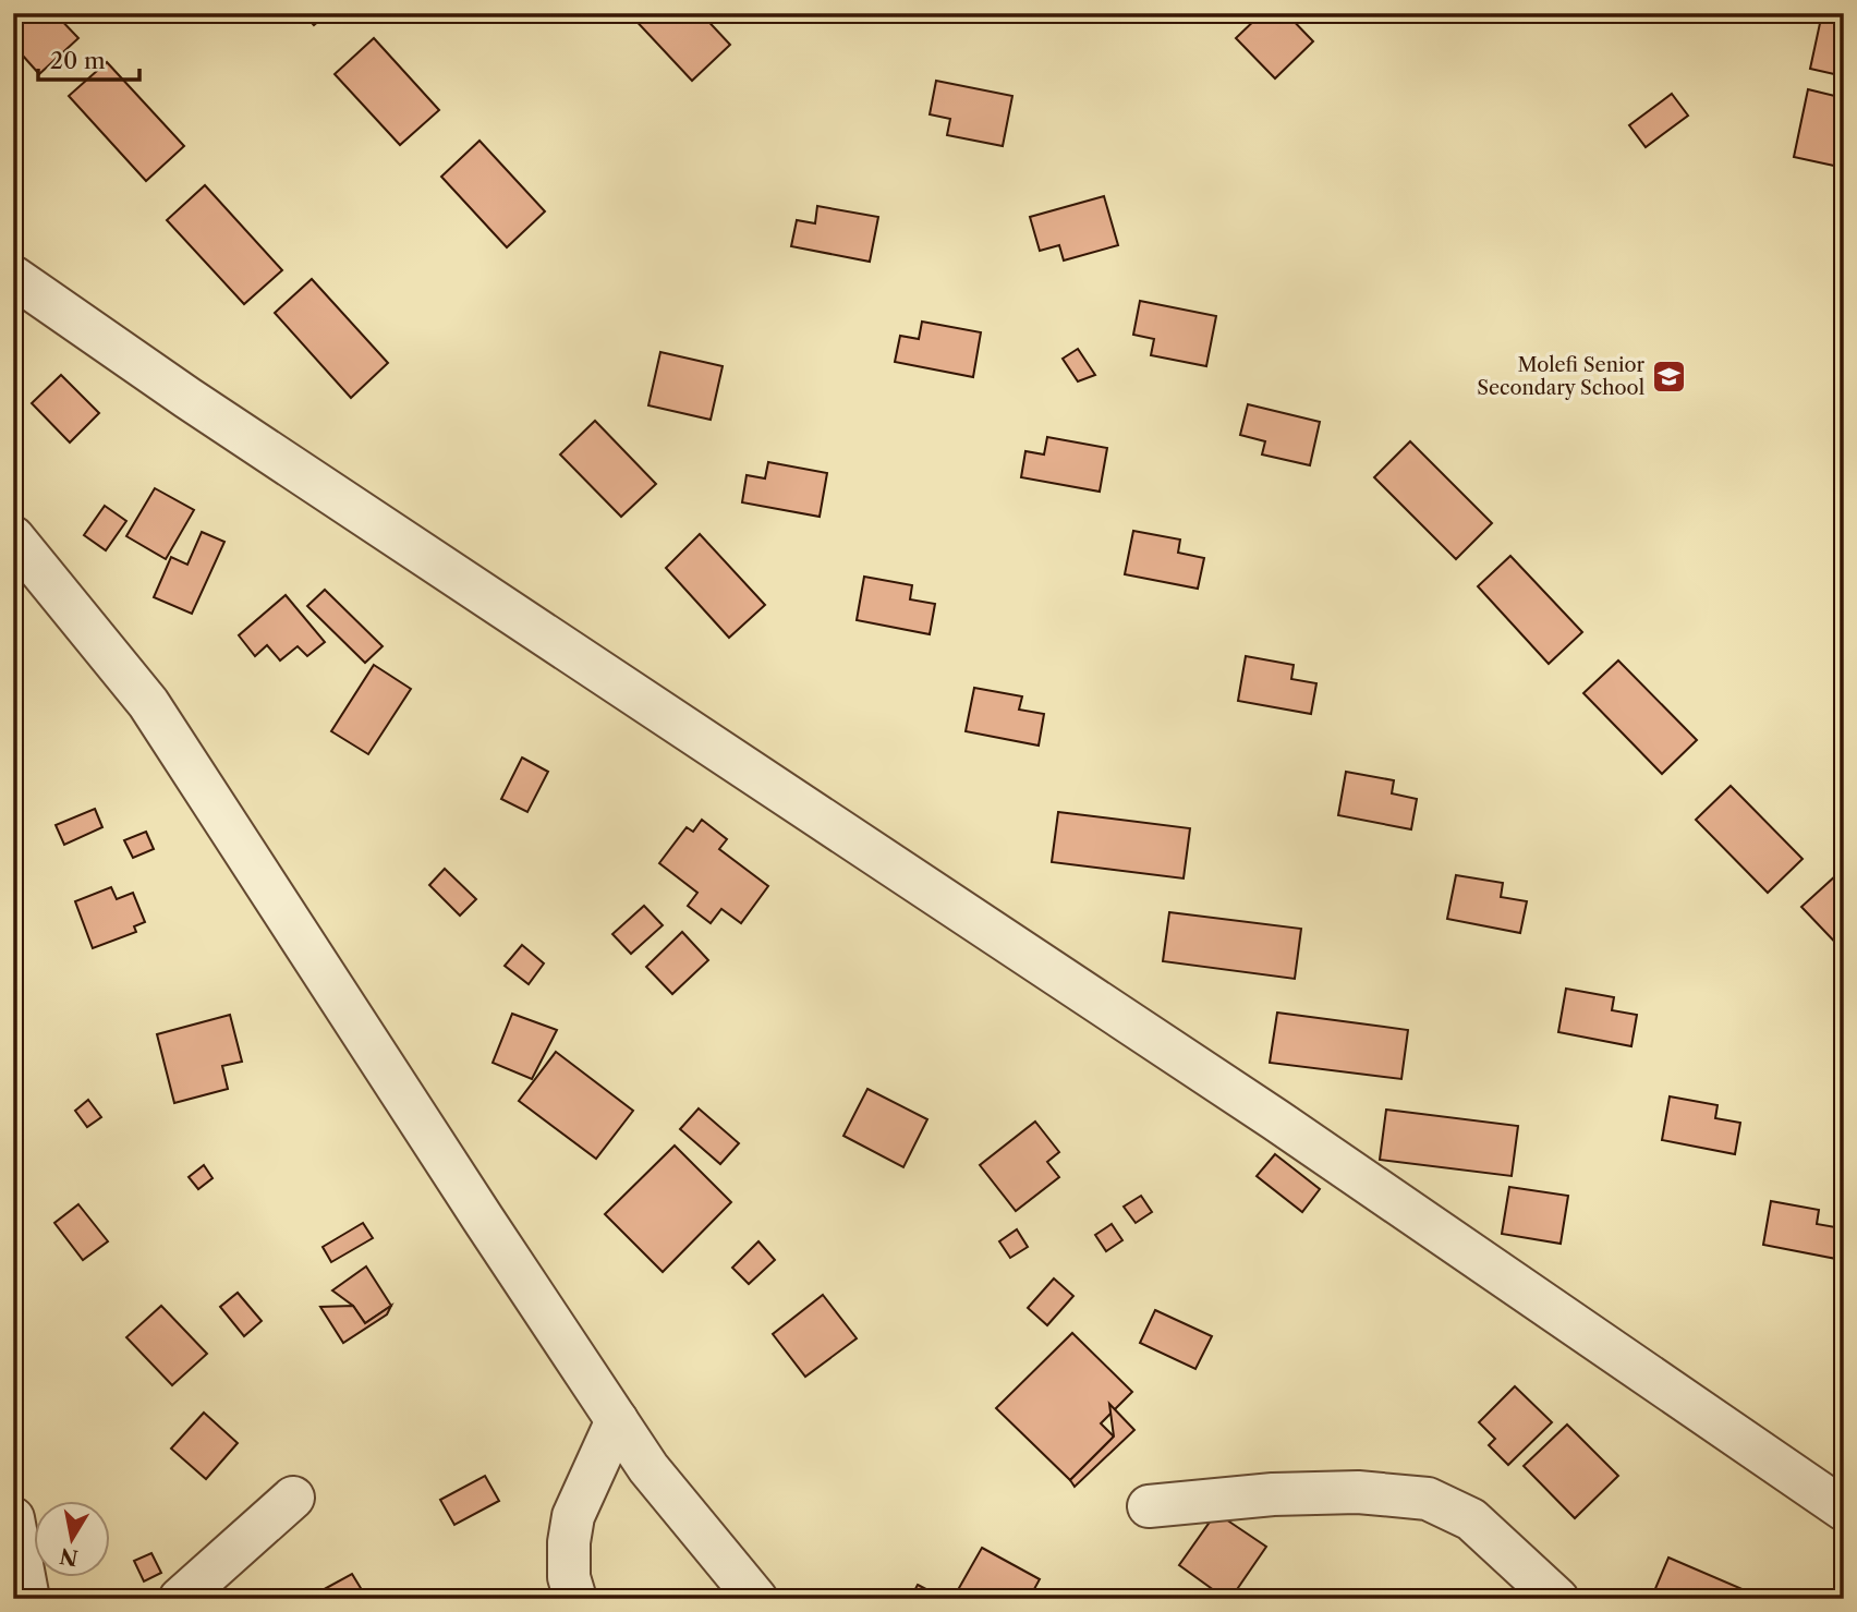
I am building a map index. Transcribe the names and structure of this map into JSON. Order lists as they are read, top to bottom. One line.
{"places":{"school or university":["Molefi Senior Secondary School"]},"scale_bar":"20 m","north":"bottom"}
